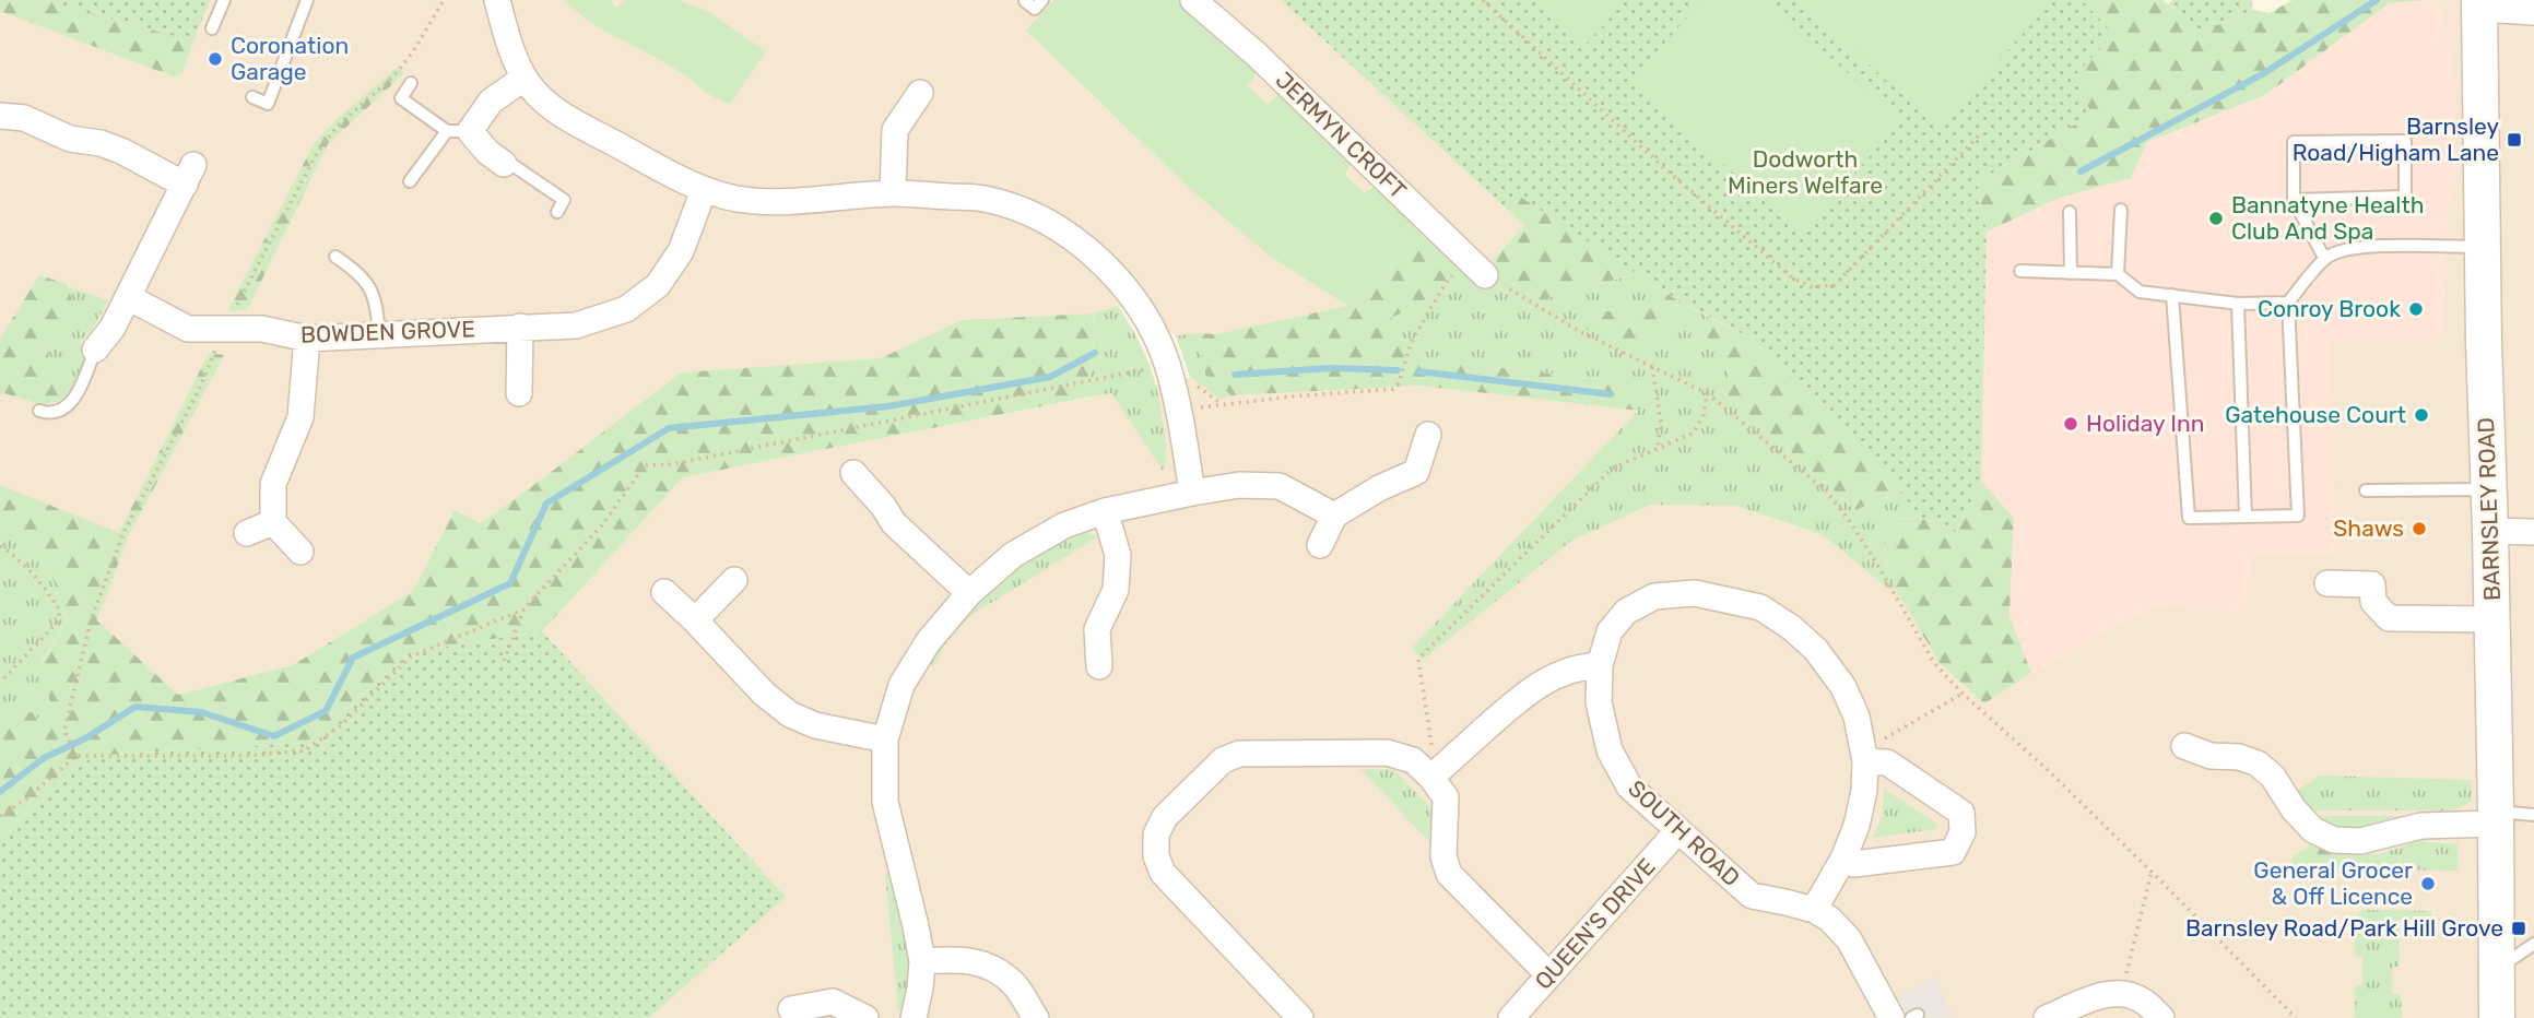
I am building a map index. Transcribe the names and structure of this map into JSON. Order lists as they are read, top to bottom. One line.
{"streets":{"main road":["BARNSLEY ROAD"],"street":["JERMYN CROFT","BOWDEN GROVE","SOUTH ROAD","QUEEN'S DRIVE"]},"crossings":[["SOUTH ROAD","QUEEN'S DRIVE"]],"parks":["Dodworth Miners Welfare"],"places":{"other":["Coronation Garage","Bannatyne Health Club And Spa","Conroy Brook","Gatehouse Court","Holiday Inn","Shaws","General Grocer & Off Licence"],"transit":["Barnsley Road/Higham Lane","Barnsley Road/Park Hill Grove"]}}
